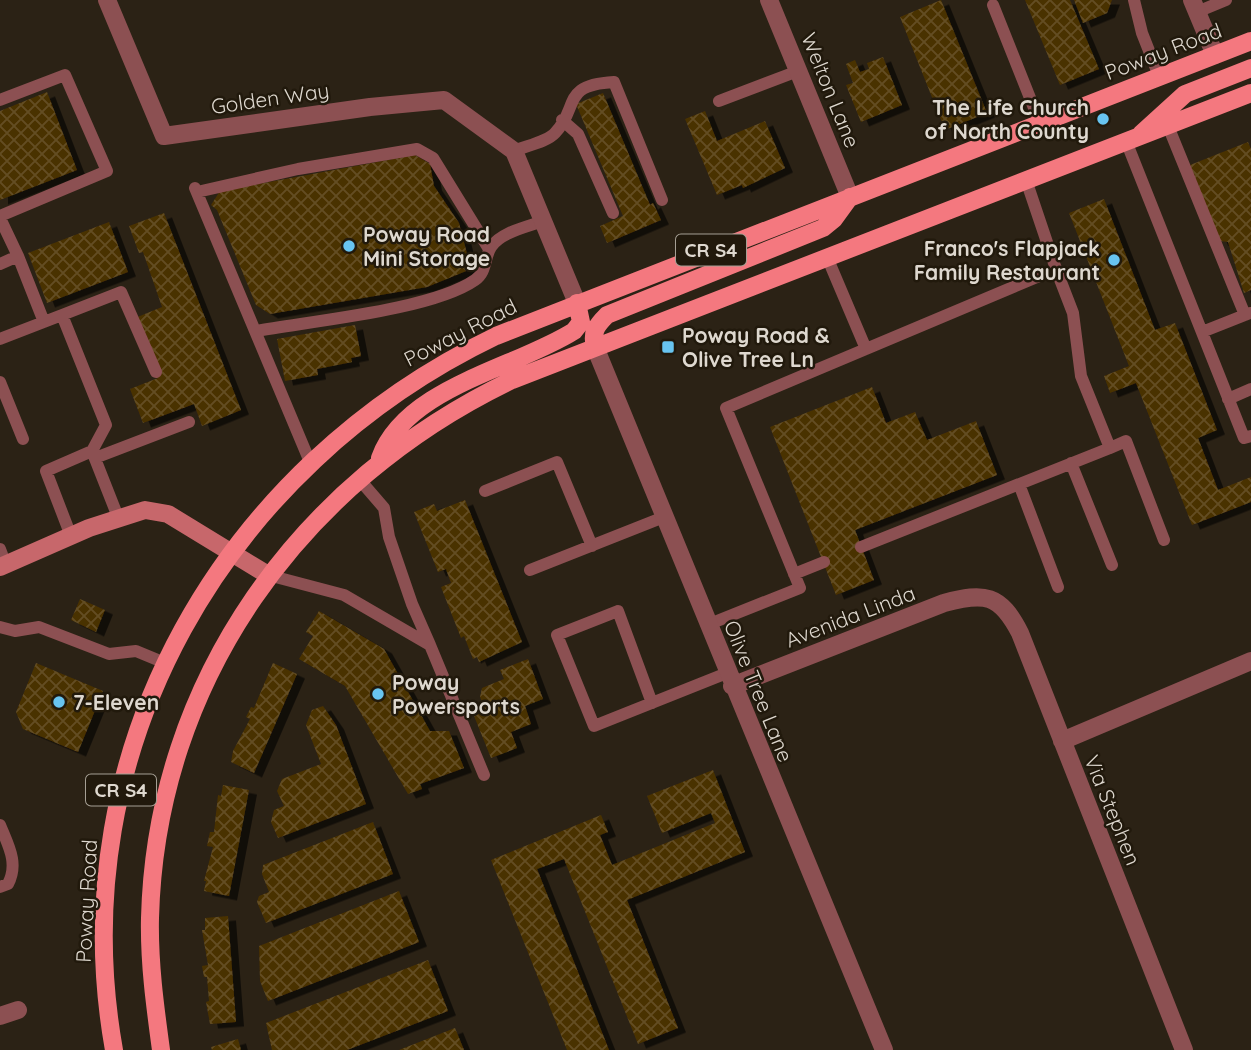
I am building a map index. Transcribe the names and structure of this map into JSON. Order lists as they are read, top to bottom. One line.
{"streets":{"main road":["Poway Road","CR S4"],"street":["Welton Lane","Golden Way","Avenida Linda","Olive Tree Lane","Via Stephen"]},"crossings":[["Poway Road","Welton Lane"],["CR S4","Olive Tree Lane"],["Avenida Linda","Olive Tree Lane"],["Avenida Linda","Via Stephen"]],"places":{"other":["The Life Church of North County","Poway Road Mini Storage","Franco's Flapjack Family Restaurant","Poway Powersports","7-Eleven"],"transit":["Poway Road & Olive Tree Ln"]}}
